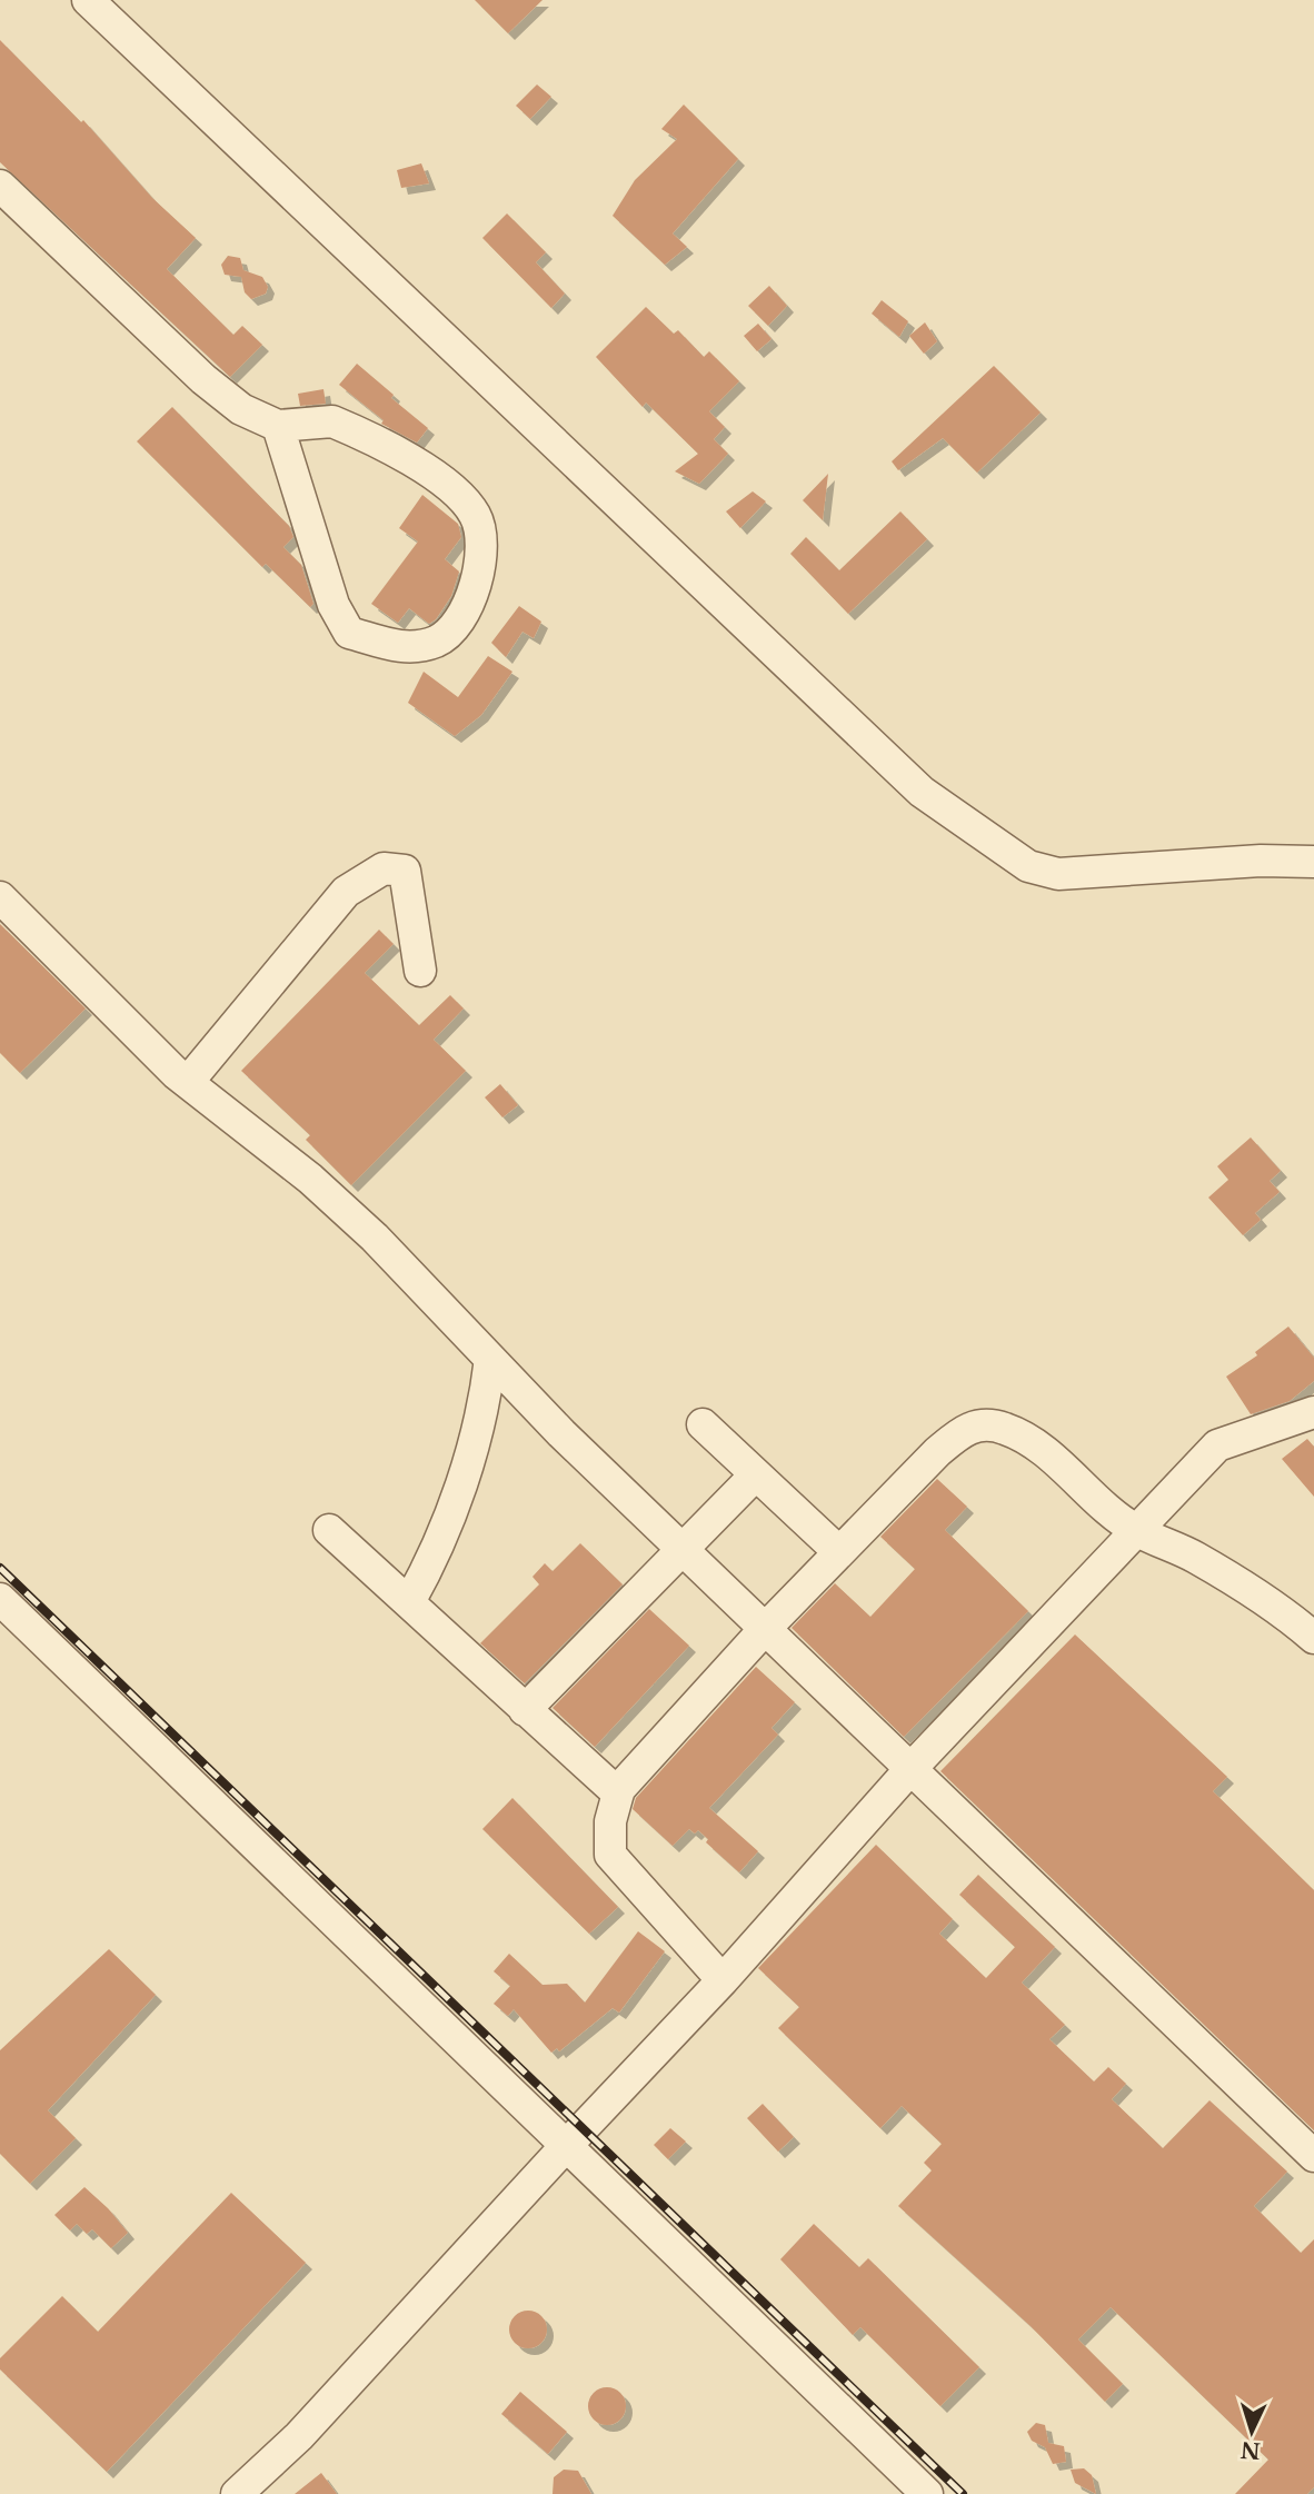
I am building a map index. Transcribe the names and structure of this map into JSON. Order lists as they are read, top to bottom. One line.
{"north":"bottom"}
